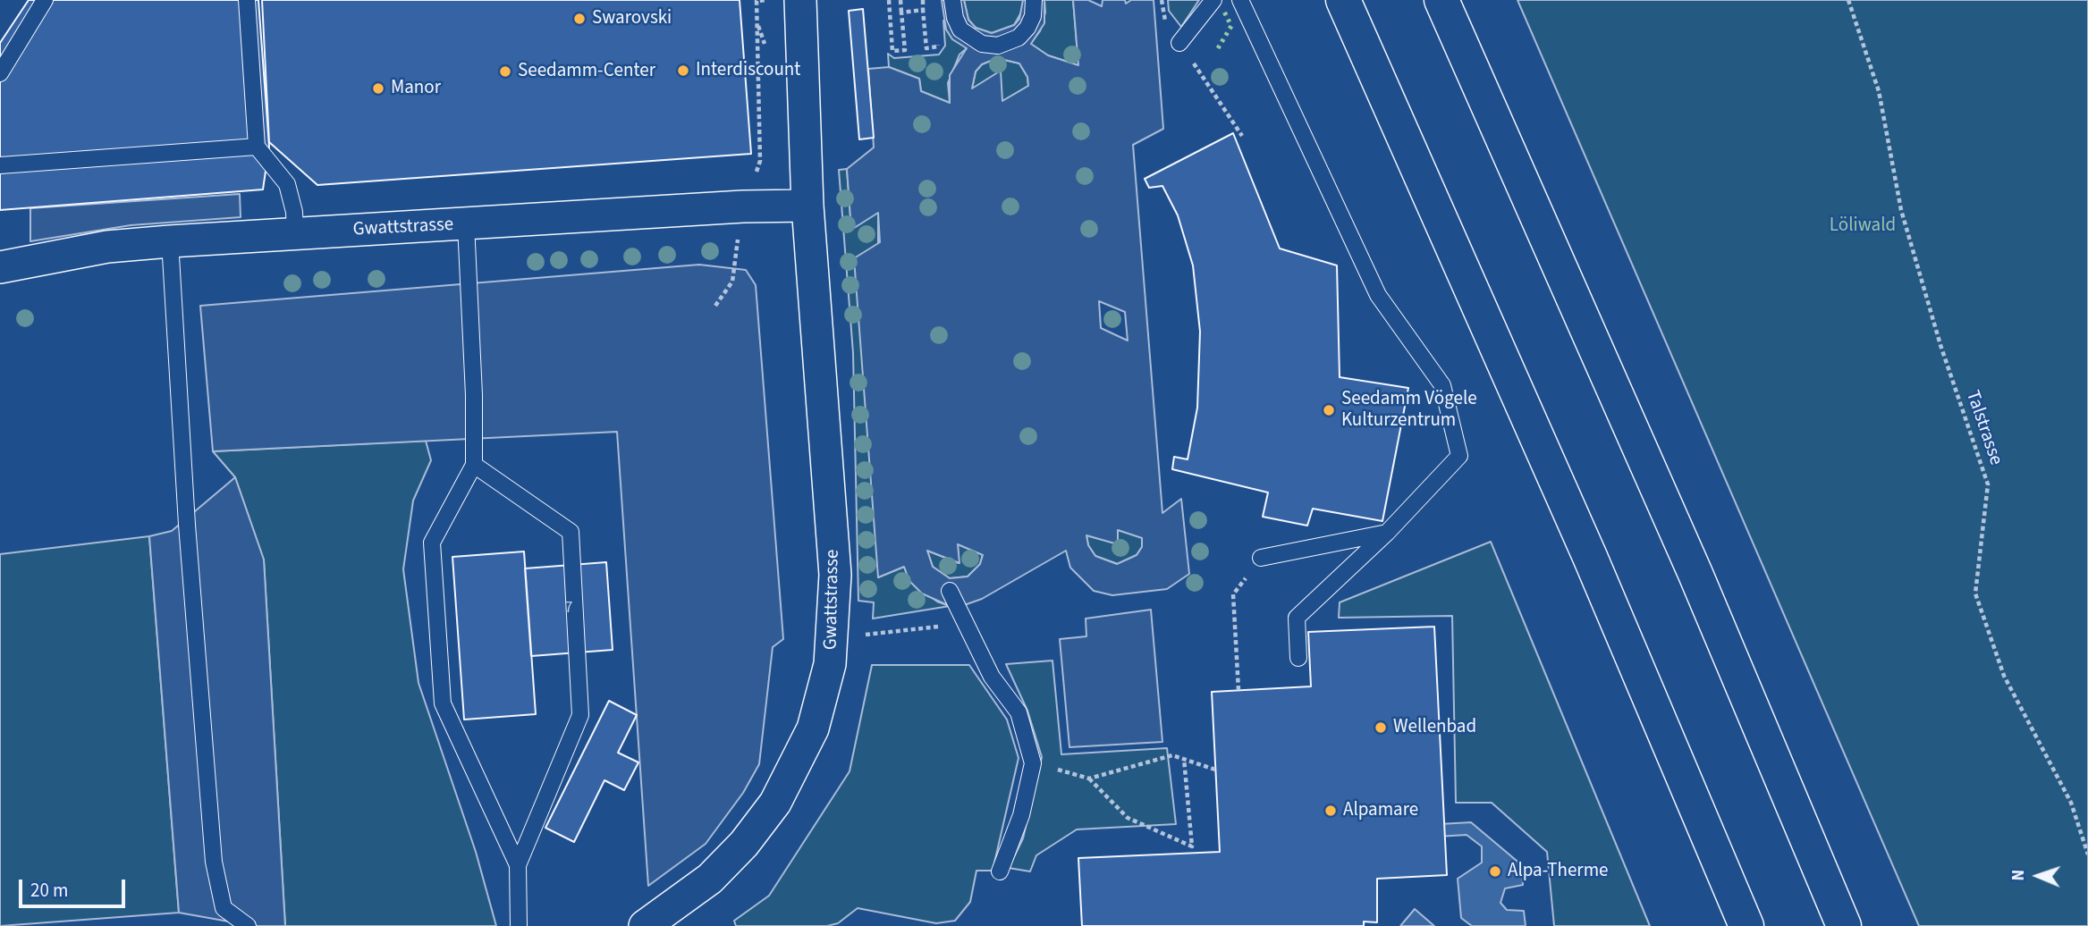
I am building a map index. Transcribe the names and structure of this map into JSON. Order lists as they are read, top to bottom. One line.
{"streets":{"street":["Gwattstrasse"],"path":["Talstrasse"]},"parks":["Löliwald"],"places":["Swarovski","Interdiscount","Seedamm-Center","Manor","Seedamm Vögele Kulturzentrum","Wellenbad","Alpamare","Alpa-Therme"],"house_numbers":["7"],"scale_bar":"20 m","north":"left"}
